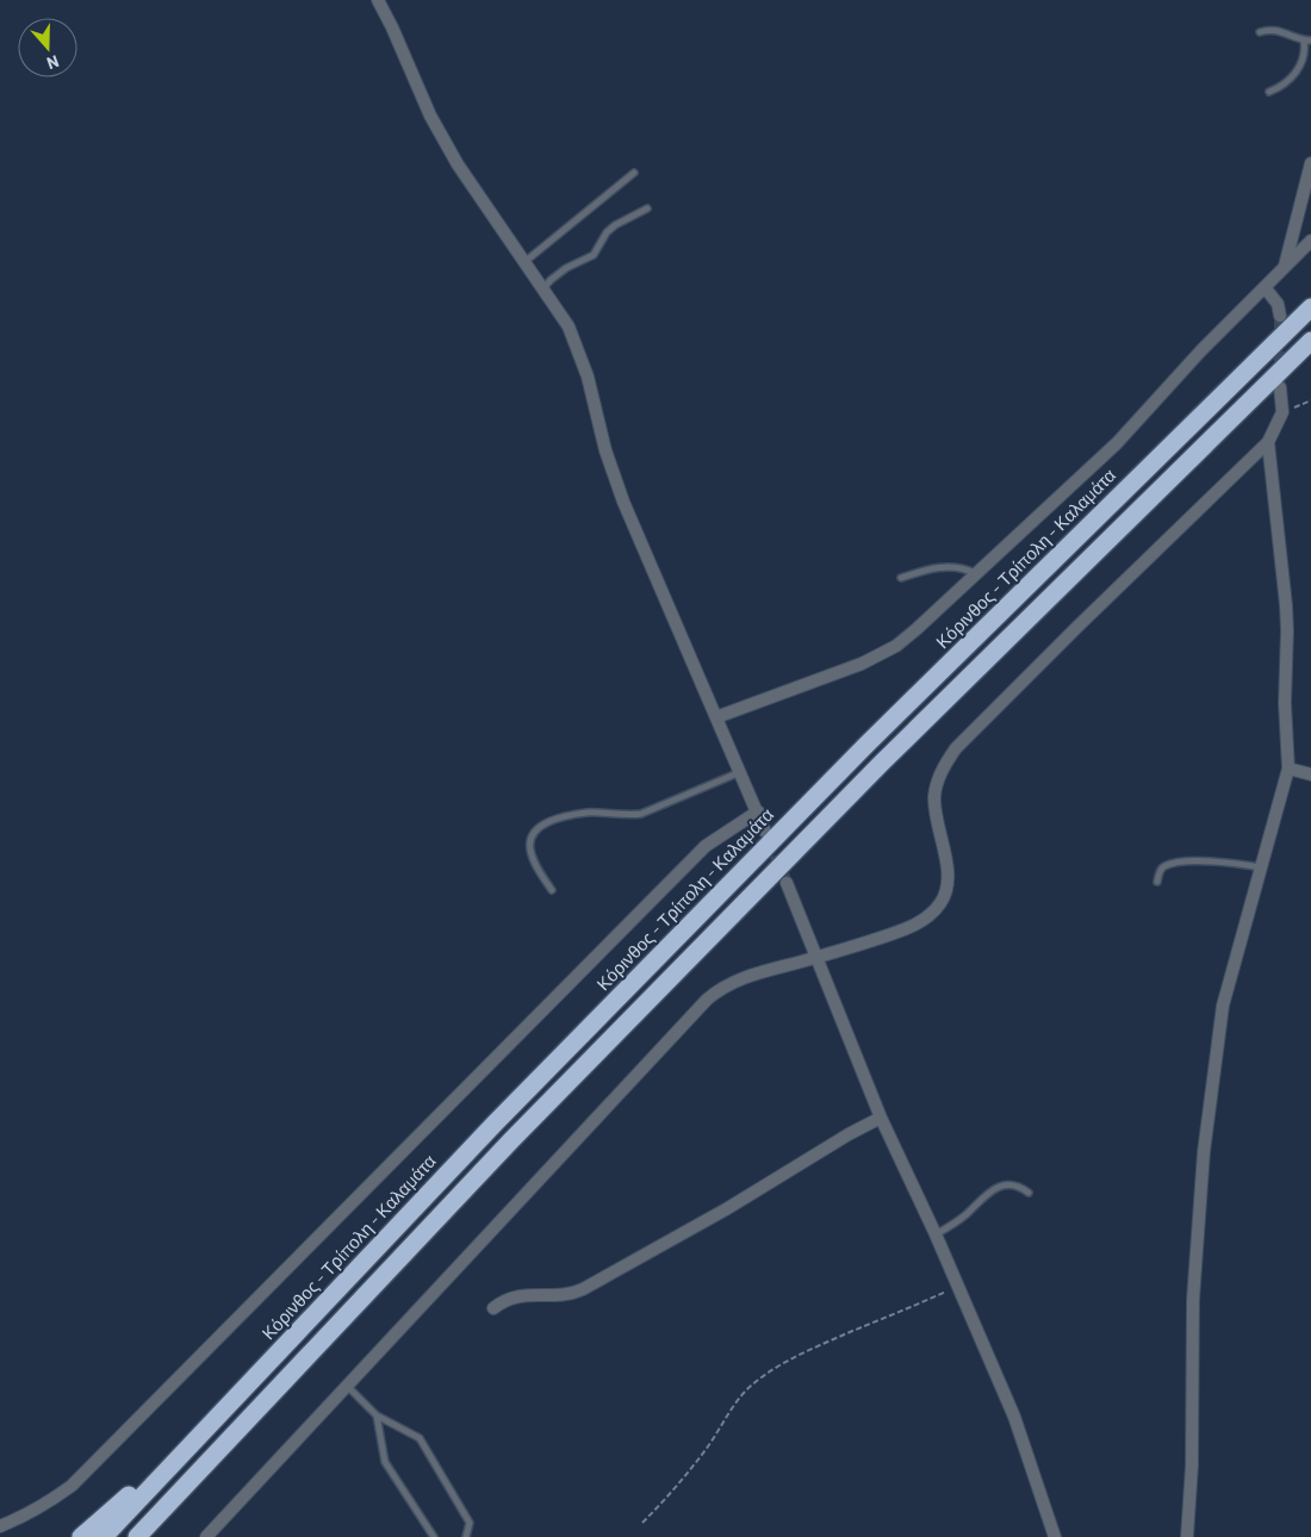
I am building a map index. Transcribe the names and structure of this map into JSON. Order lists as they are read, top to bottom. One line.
{"streets":{"highway":["Κόρινθος - Τρίπολη - Καλαμάτα"]},"north":"bottom"}
